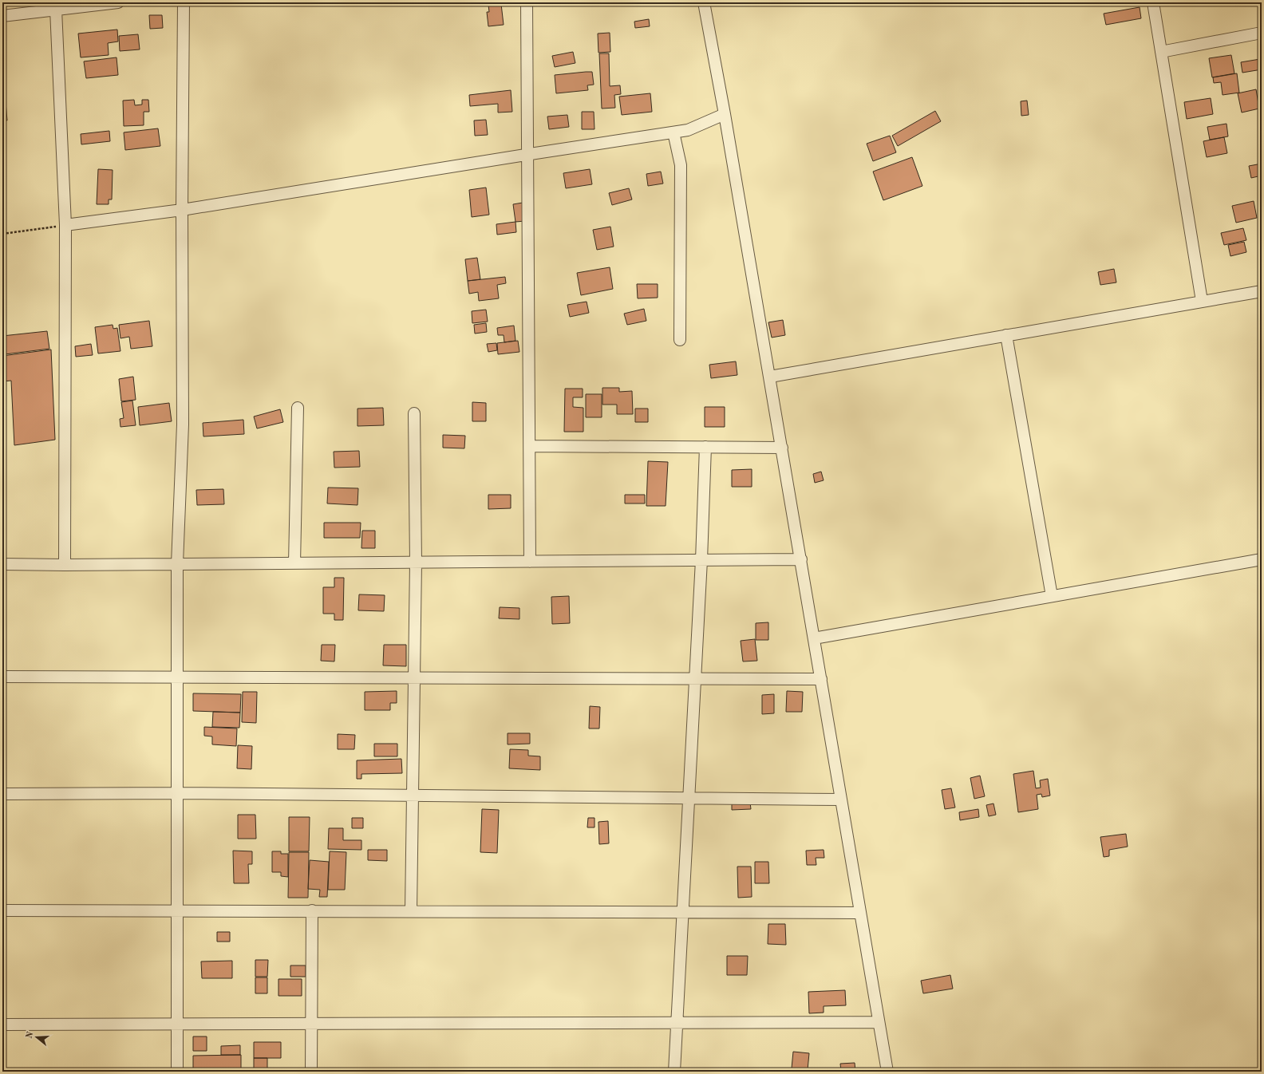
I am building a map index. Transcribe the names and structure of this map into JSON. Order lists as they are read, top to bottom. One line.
{"north":"left"}
